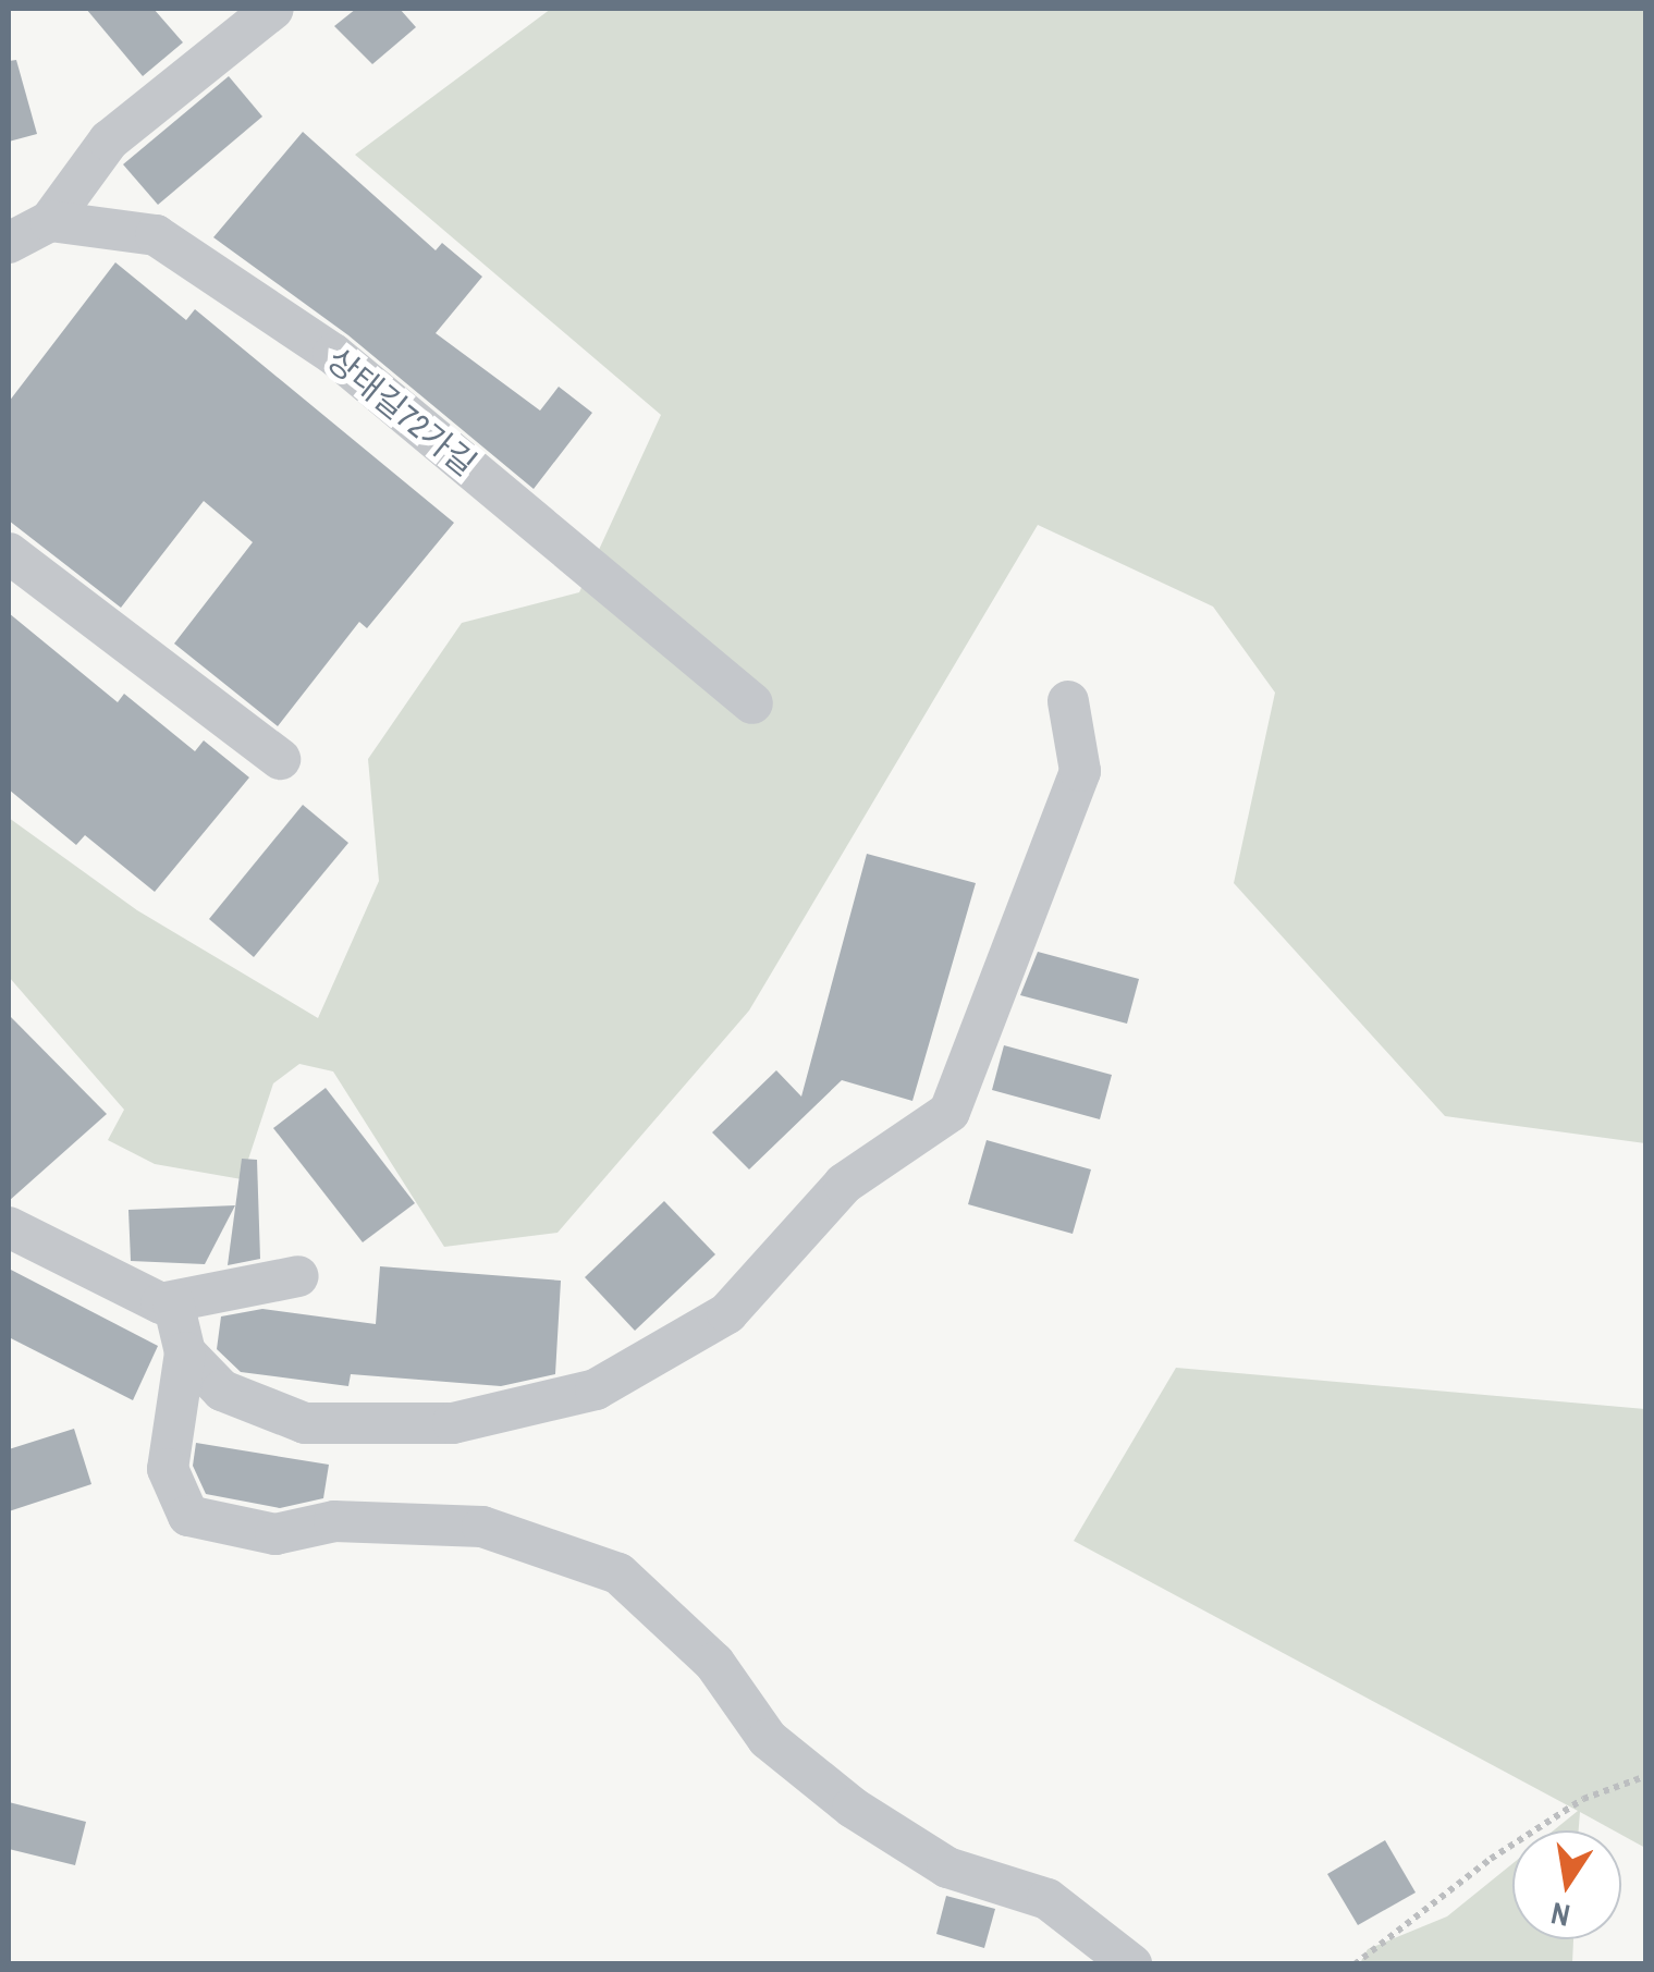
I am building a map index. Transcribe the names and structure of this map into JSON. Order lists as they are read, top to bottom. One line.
{"streets":{"street":["상태길72가길"]},"north":"bottom"}
